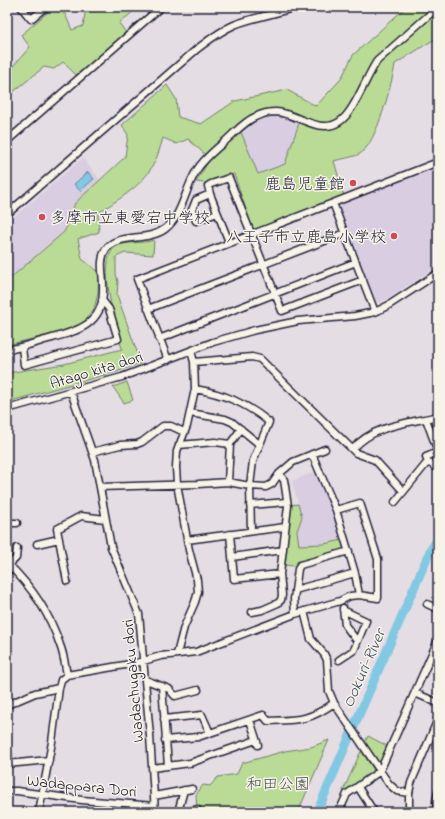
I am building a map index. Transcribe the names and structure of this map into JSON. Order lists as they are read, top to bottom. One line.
{"streets":{"street":["Atago kita dori","Wadachugaku dori","Wadappara Dori"]},"crossings":[["Atago kita dori","Wadachugaku dori"],["Wadachugaku dori","Wadappara Dori"]],"water":["Ookuri-River"],"parks":["和田公園"],"places":["鹿島児童館","多摩市立東愛宕中学校","八王子市立鹿島小学校"]}
